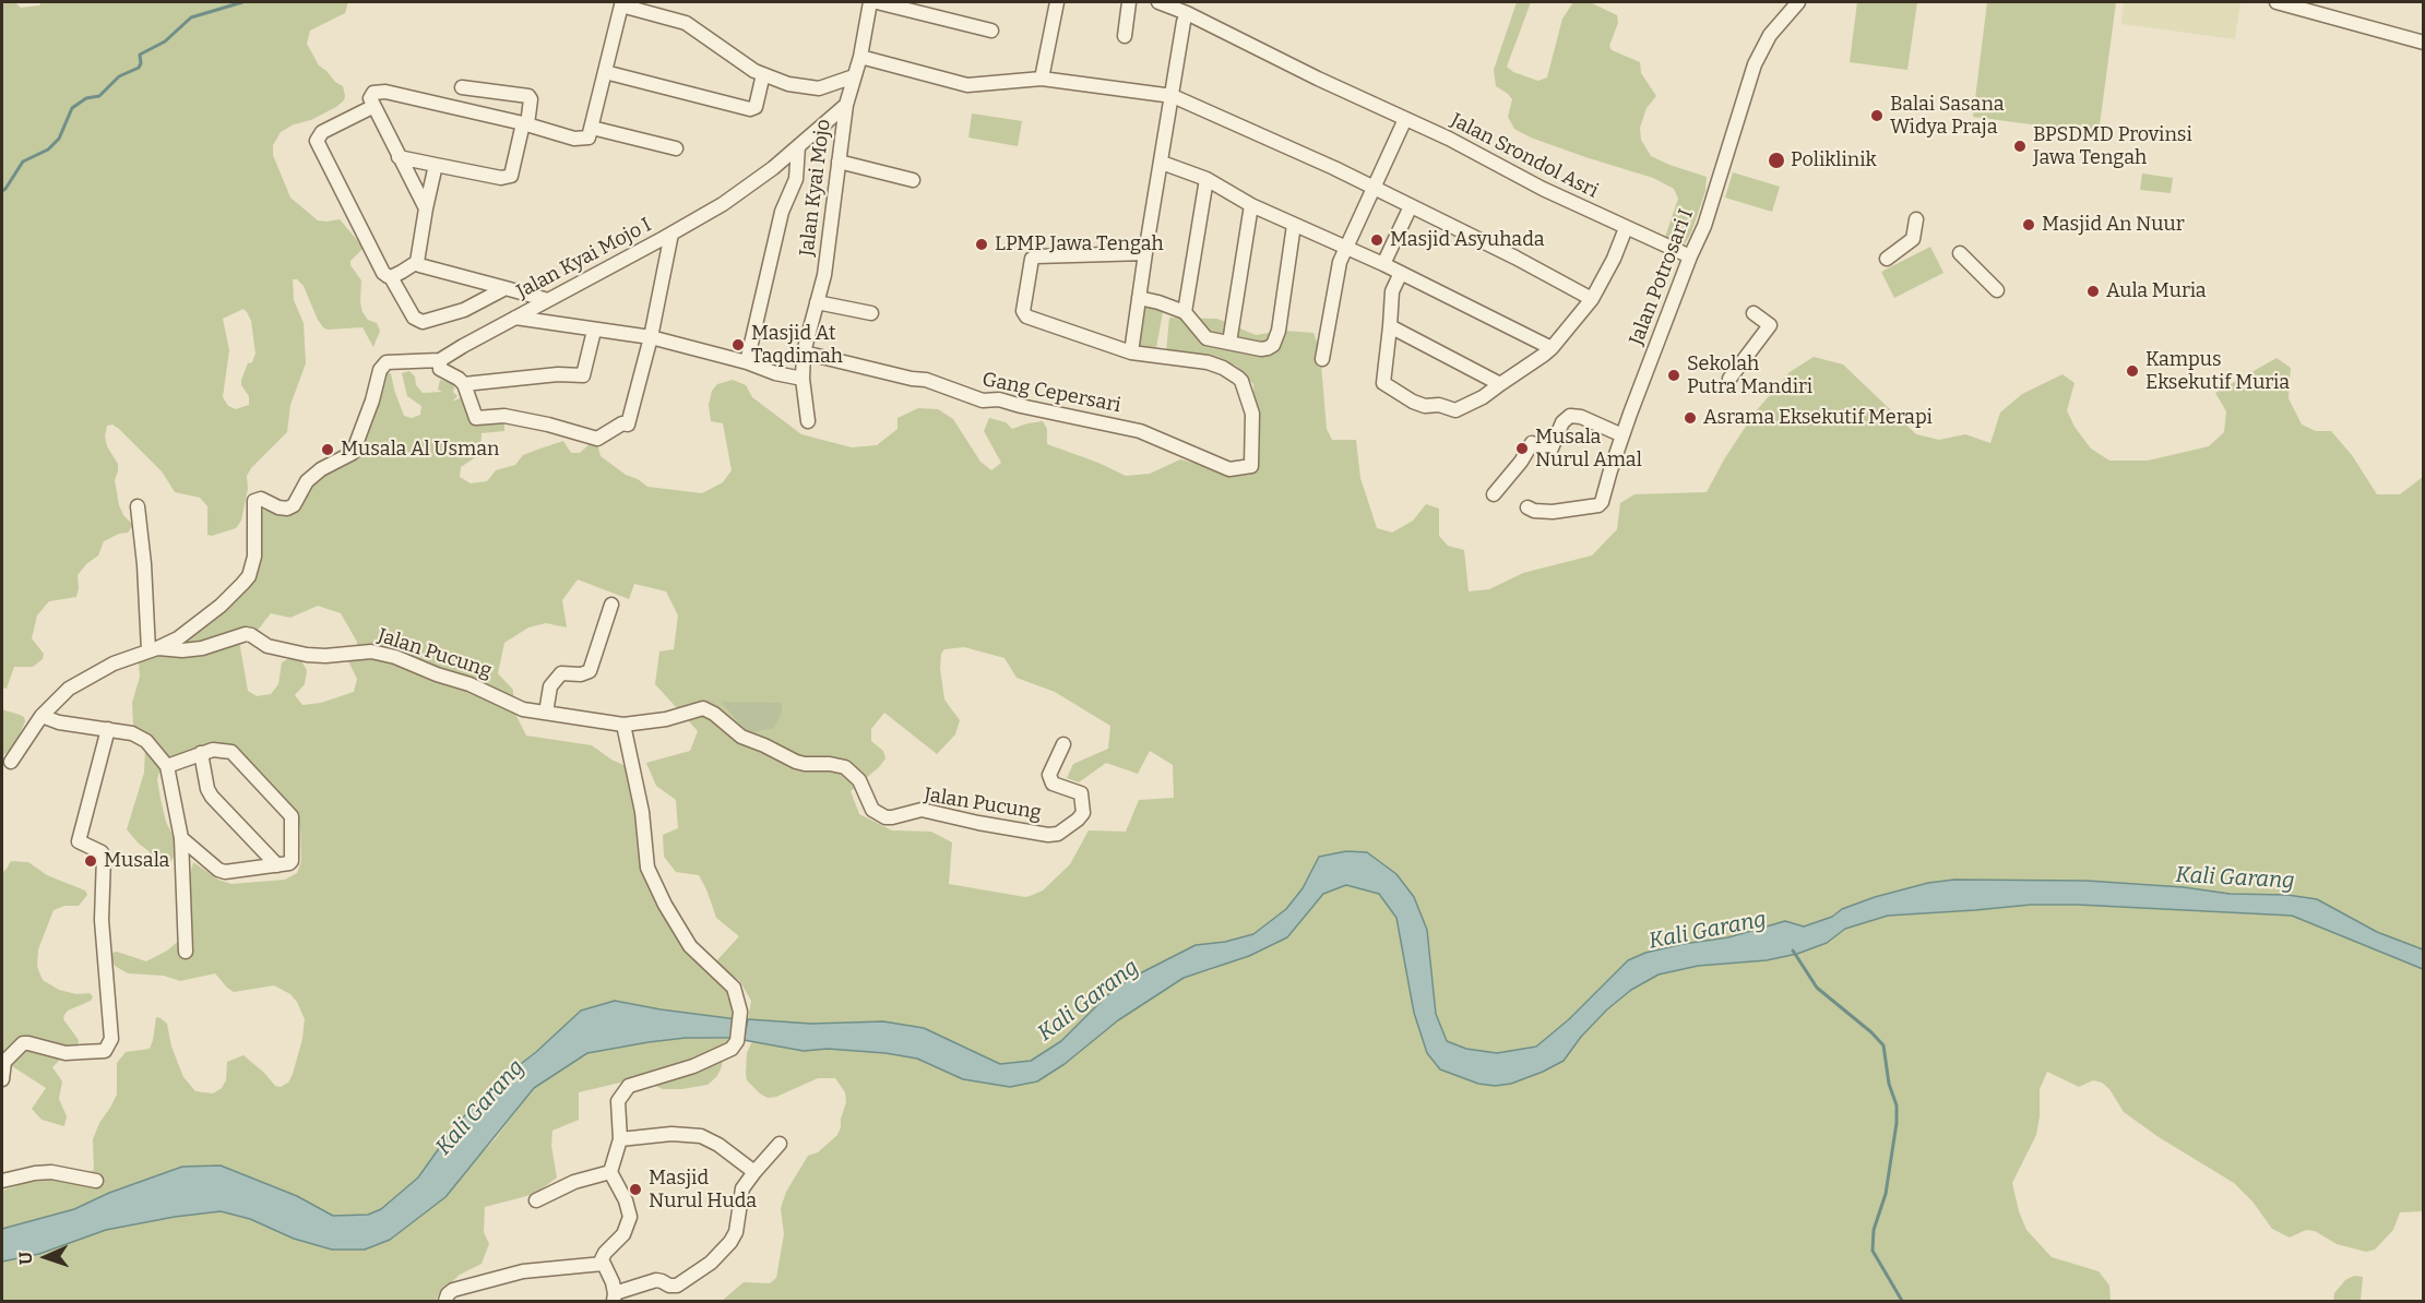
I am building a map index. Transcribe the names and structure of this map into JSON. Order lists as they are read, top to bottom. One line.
{"streets":{"street":["Jalan Srondol Asri","Jalan Kyai Mojo","Jalan Kyai Mojo I","Jalan Potrosari I","Gang Cepersari","Jalan Pucung"]},"crossings":[["Jalan Srondol Asri","Jalan Potrosari I"],["Jalan Kyai Mojo","Jalan Kyai Mojo I"],["Jalan Kyai Mojo","Gang Cepersari"],["Jalan Kyai Mojo I","Jalan Pucung"]],"water":["Kali Garang"],"places":["Balai Sasana Widya Praja","BPSDMD Provinsi Jawa Tengah","Poliklinik","Masjid An Nuur","Masjid Asyuhada","LPMP Jawa Tengah","Aula Muria","Masjid At Taqdimah","Kampus Eksekutif Muria","Sekolah Putra Mandiri","Asrama Eksekutif Merapi","Musala Nurul Amal","Musala Al Usman","Musala","Masjid Nurul Huda"],"north":"left"}
